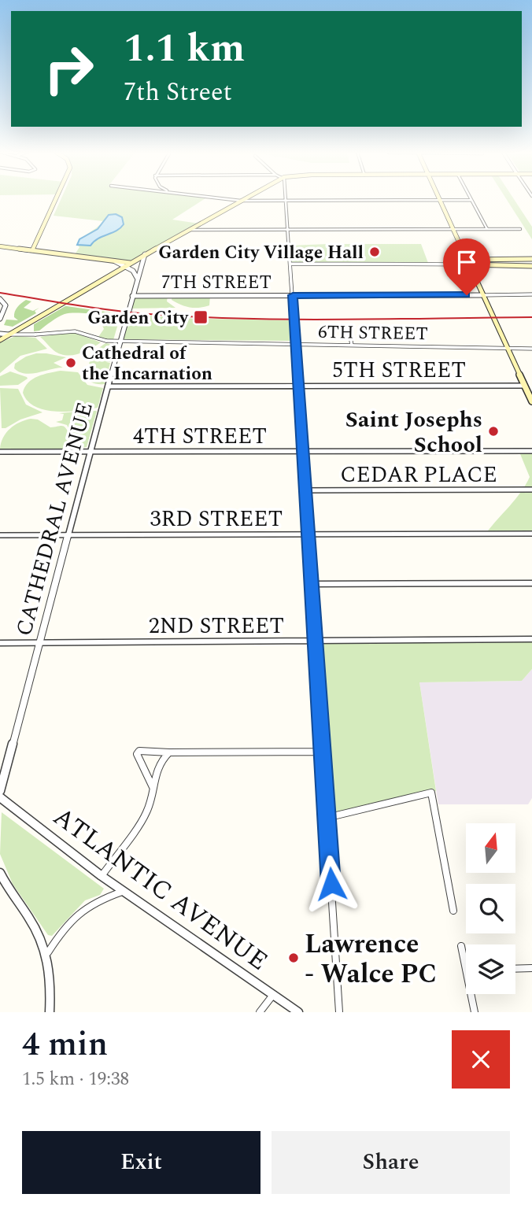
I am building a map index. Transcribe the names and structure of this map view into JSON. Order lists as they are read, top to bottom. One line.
{"streets":{"street":["7TH STREET","6TH STREET","5TH STREET","4TH STREET","CEDAR PLACE","3RD STREET","CATHEDRAL AVENUE","2ND STREET","ATLANTIC AVENUE"]},"crossings":[["7TH STREET","CATHEDRAL AVENUE"],["6TH STREET","CATHEDRAL AVENUE"],["5TH STREET","CATHEDRAL AVENUE"],["4TH STREET","CATHEDRAL AVENUE"],["3RD STREET","CATHEDRAL AVENUE"],["CATHEDRAL AVENUE","2ND STREET"]],"places":{"other":["Garden City Village Hall","Cathedral of the Incarnation","Saint Josephs School","Lawrence - Walce PC"],"transit":["Garden City"]},"north":"top","page":{"turn":["1.1 km","7th Street"],"heading":["4 min","1.5 km · 19:38"],"buttons":["Exit","Share"]}}
